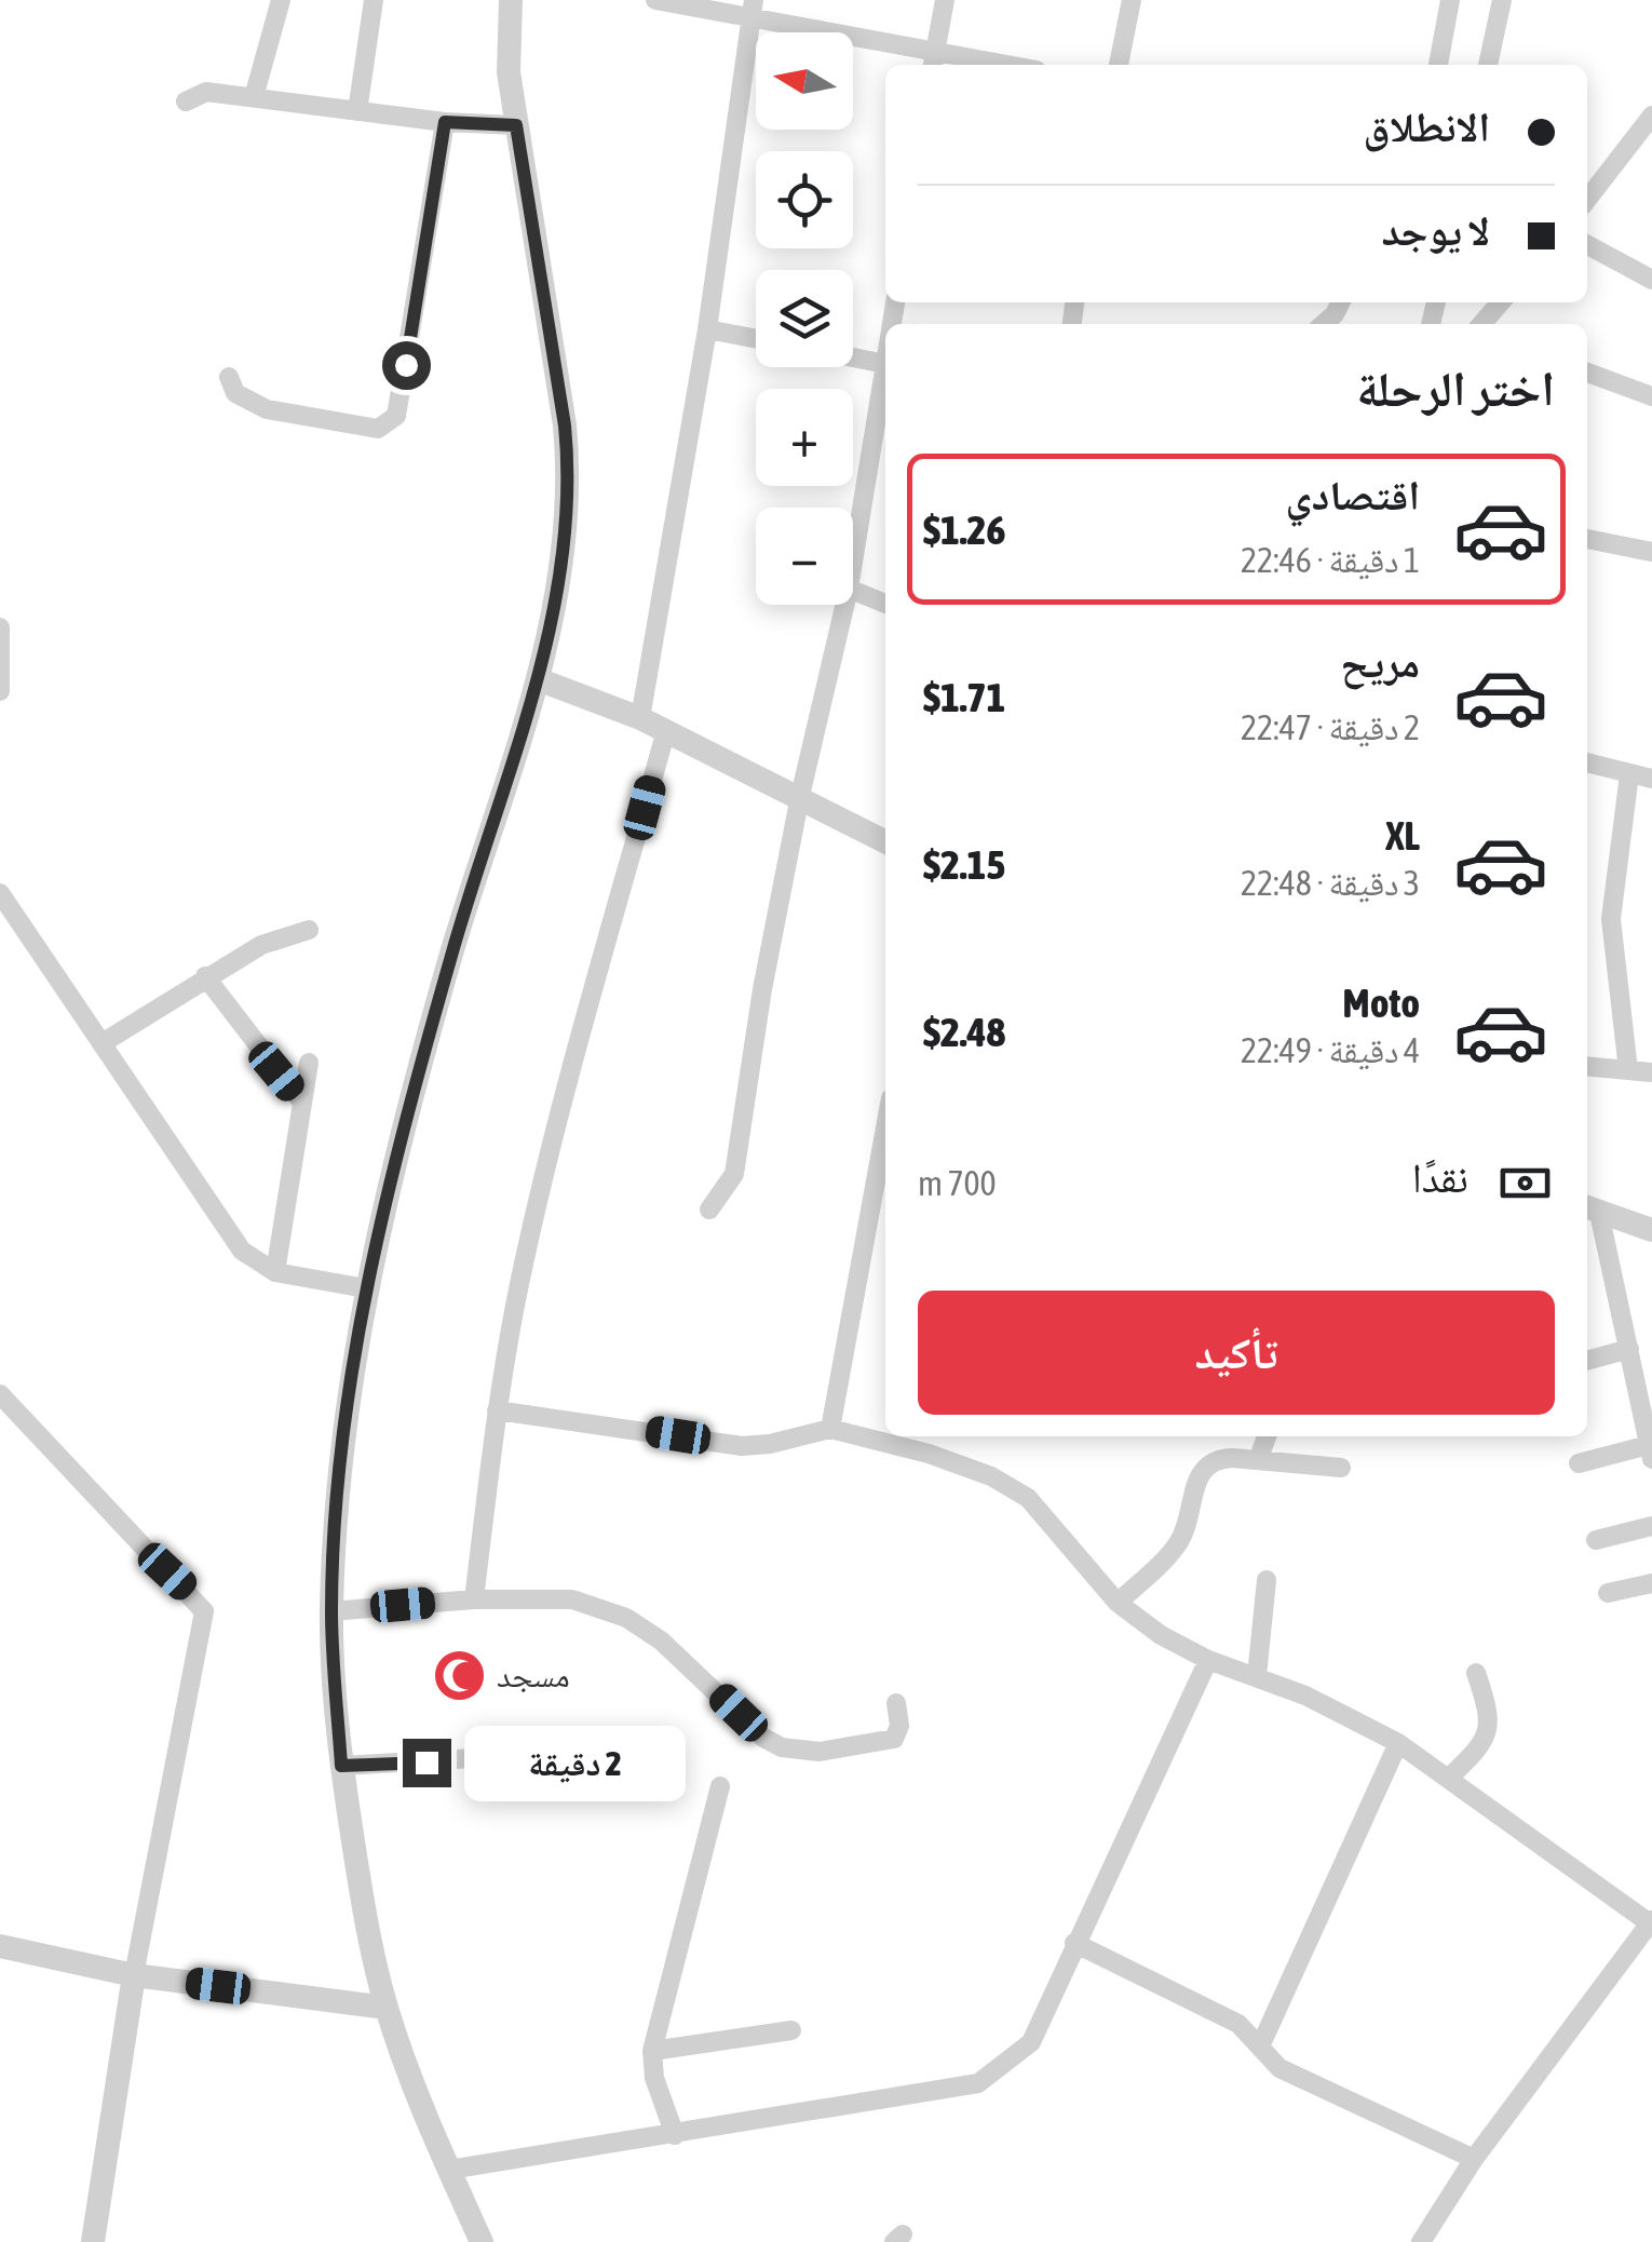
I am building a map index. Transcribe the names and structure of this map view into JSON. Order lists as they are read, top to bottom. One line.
{"places":{"mosque":["مسجد"]},"north":"left","page":{"map_buttons":["+","−"],"banner":["الانطلاق","لا يوجد"],"heading":"اختر الرحلة","list":[{"name":"اقتصادي","note":"1 دقيقة · 22:46","value":"$1.26"},{"name":"مريح","note":"2 دقيقة · 22:47","value":"$1.71"},{"name":"XL","note":"3 دقيقة · 22:48","value":"$2.15"},{"name":"Moto","note":"4 دقيقة · 22:49","value":"$2.48"}],"pay":["نقدًا","700 m"],"buttons":"تأكيد","bubble":"2 دقيقة"}}
